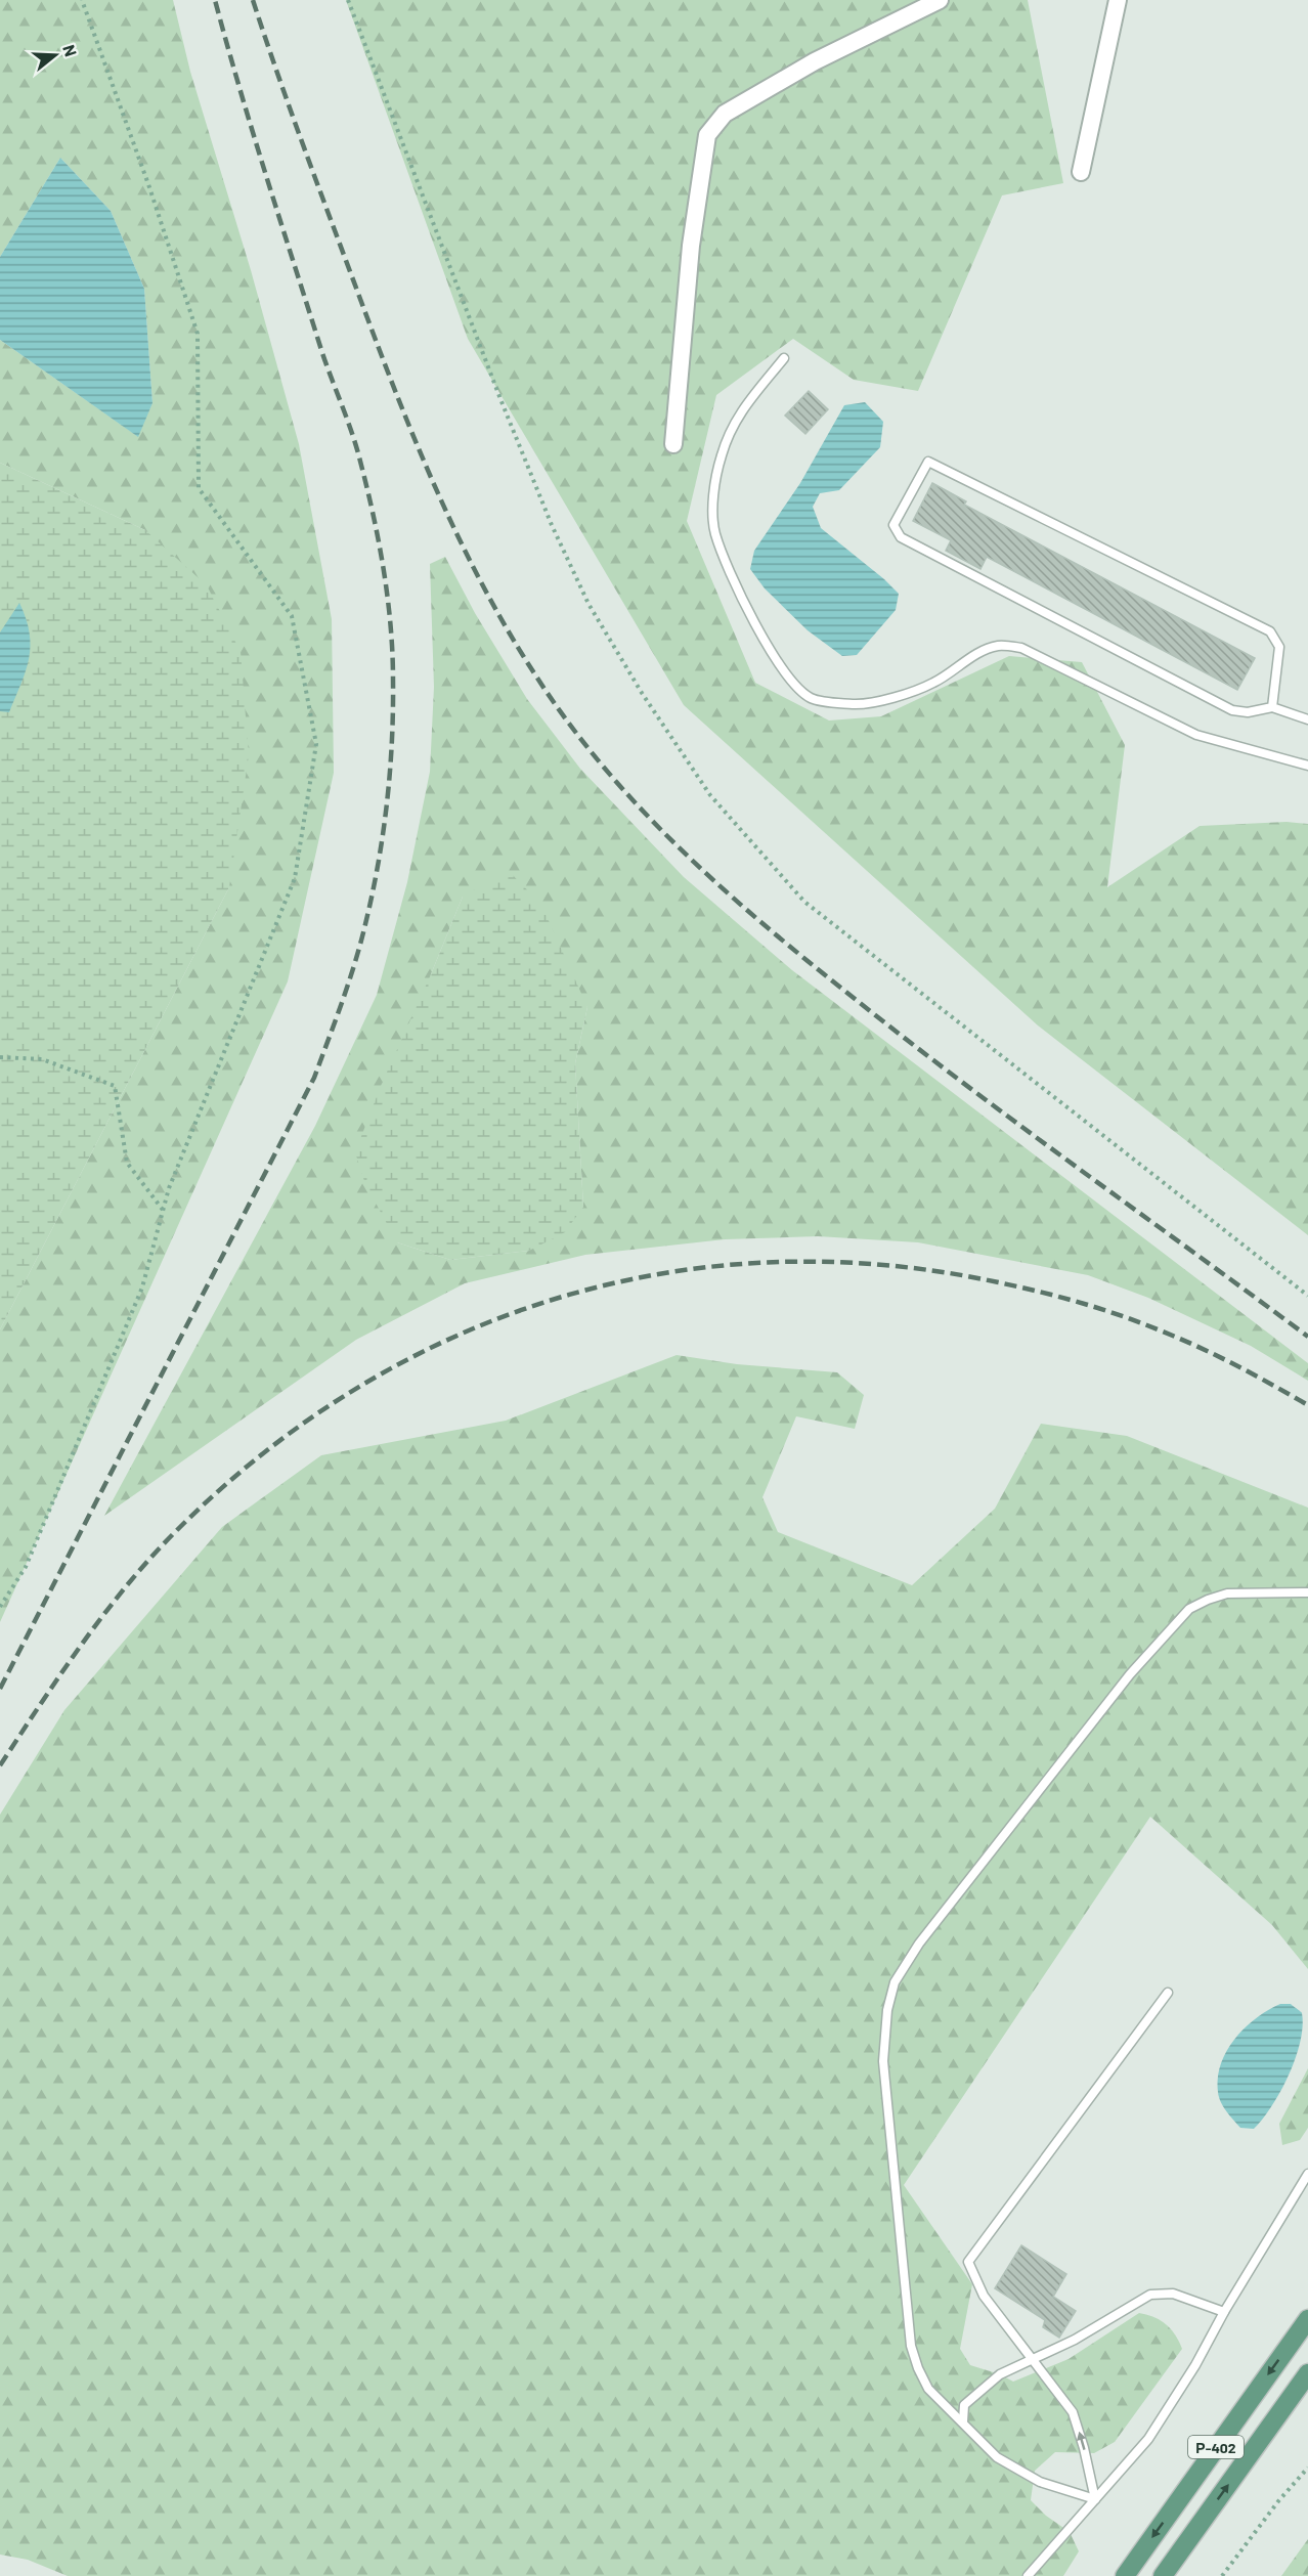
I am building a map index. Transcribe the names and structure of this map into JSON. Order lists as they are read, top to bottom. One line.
{"streets":{"main road":["Р-402"]},"north":"right"}
